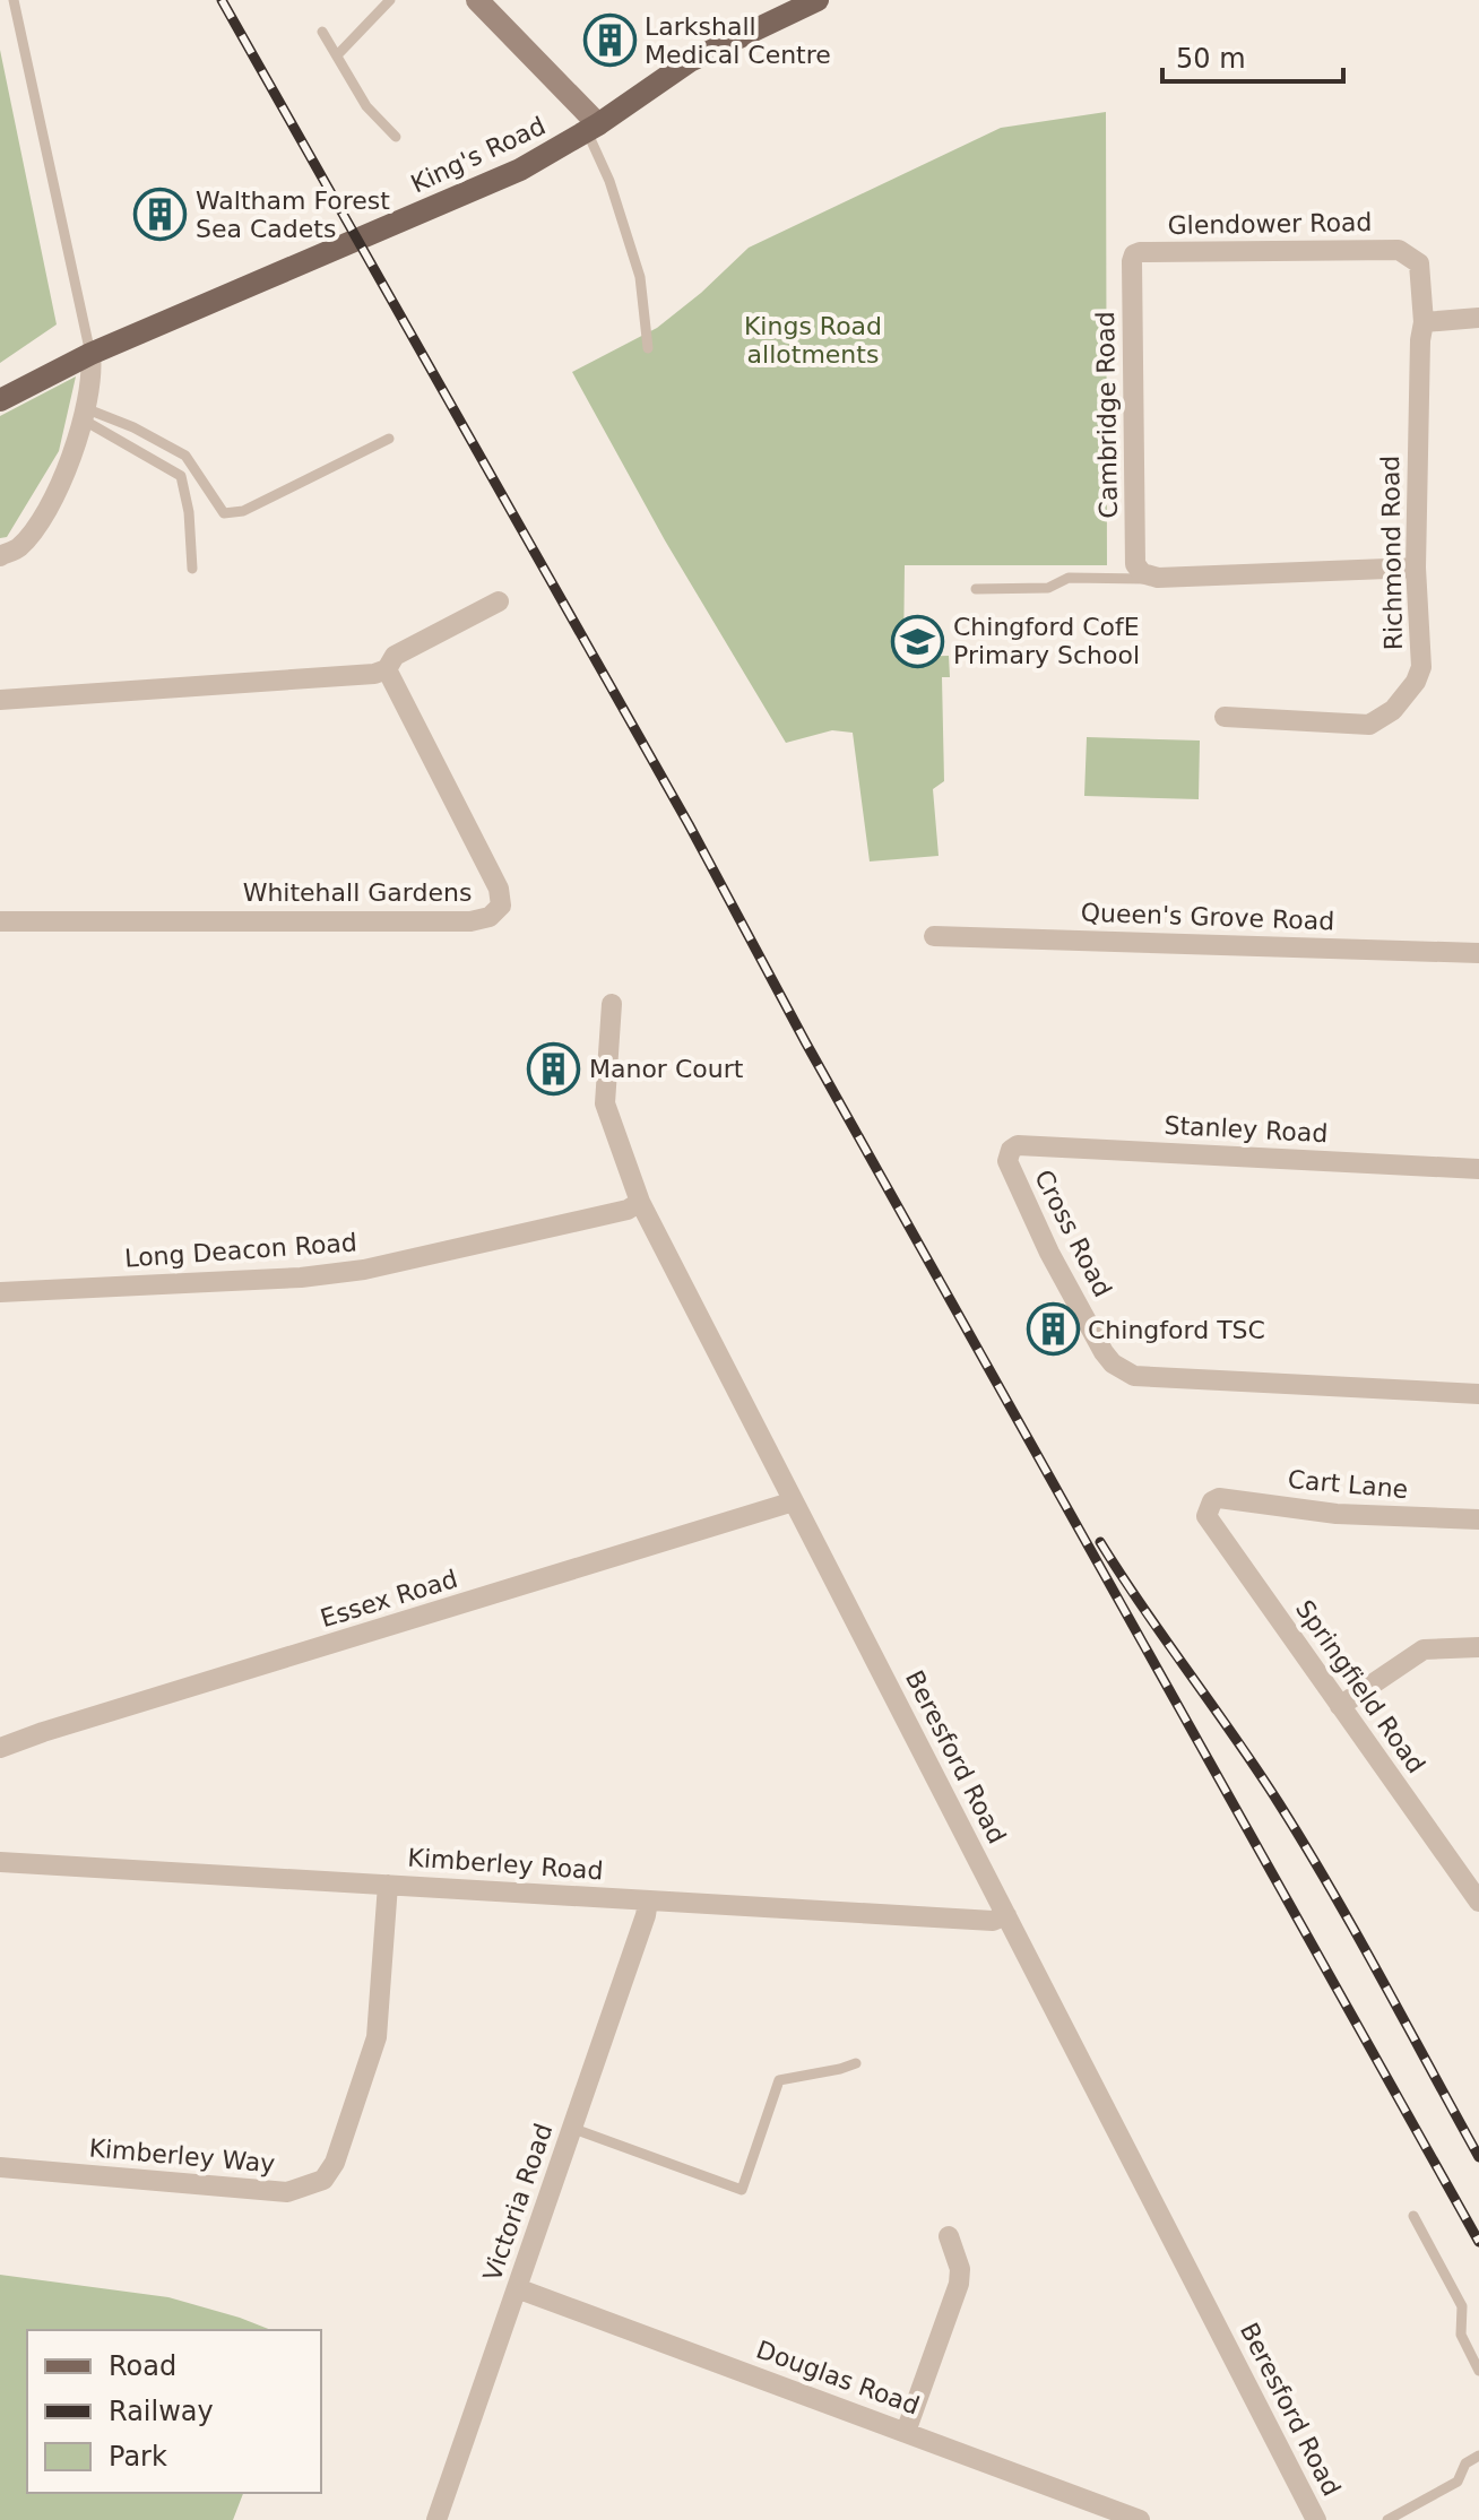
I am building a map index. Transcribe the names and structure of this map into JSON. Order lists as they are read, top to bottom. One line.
{"streets":{"main road":["King's Road"],"street":["Glendower Road","Cambridge Road","Richmond Road","Whitehall Gardens","Queen's Grove Road","Stanley Road","Cross Road","Long Deacon Road","Cart Lane","Essex Road","Springfield Road","Beresford Road","Kimberley Road","Kimberley Way","Victoria Road","Douglas Road"]},"crossings":[["Glendower Road","Cambridge Road"],["Glendower Road","Richmond Road"],["Stanley Road","Cross Road"],["Long Deacon Road","Beresford Road"],["Cart Lane","Springfield Road"],["Essex Road","Beresford Road"],["Beresford Road","Kimberley Road"],["Kimberley Road","Kimberley Way"],["Kimberley Road","Victoria Road"],["Victoria Road","Douglas Road"]],"parks":["Kings Road allotments"],"places":{"building":["Larkshall Medical Centre","Waltham Forest Sea Cadets","Manor Court","Chingford TSC"],"school or university":["Chingford CofE Primary School"]},"legend":["Road","Railway","Park"],"scale_bar":"50 m"}
